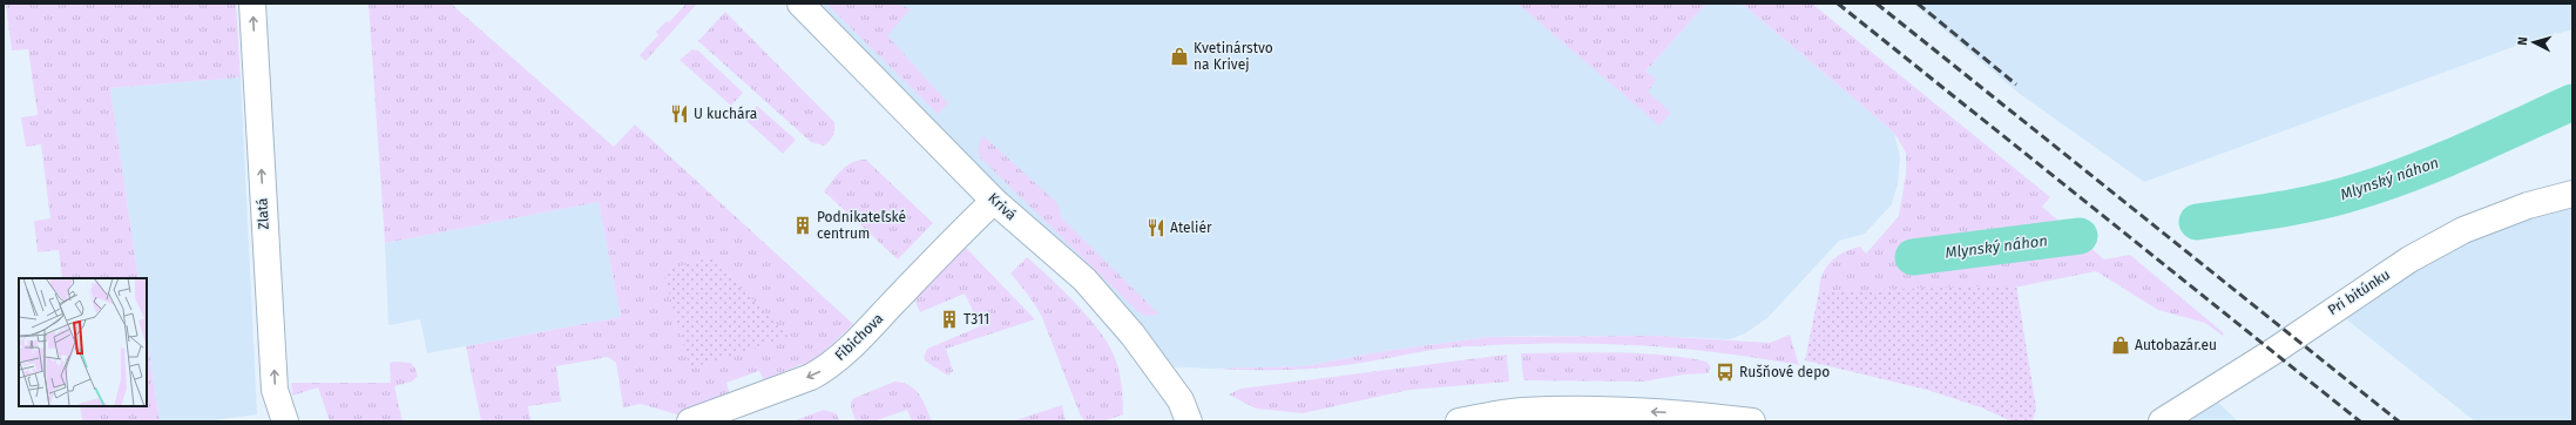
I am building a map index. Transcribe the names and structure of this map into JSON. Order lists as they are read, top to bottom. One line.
{"streets":{"street":["Krivá","Zlatá","Pri bitúnku","Fibichova"]},"crossings":[["Krivá","Fibichova"]],"one_way":["Zlatá","Fibichova"],"water":["Mlynský náhon"],"places":{"shop":["Kvetinárstvo na Krivej","Autobazár.eu"],"restaurant":["U kuchára","Ateliér"],"building":["Podnikateľské centrum","T311"],"bus stop":["Rušňové depo"]},"north":"left"}
